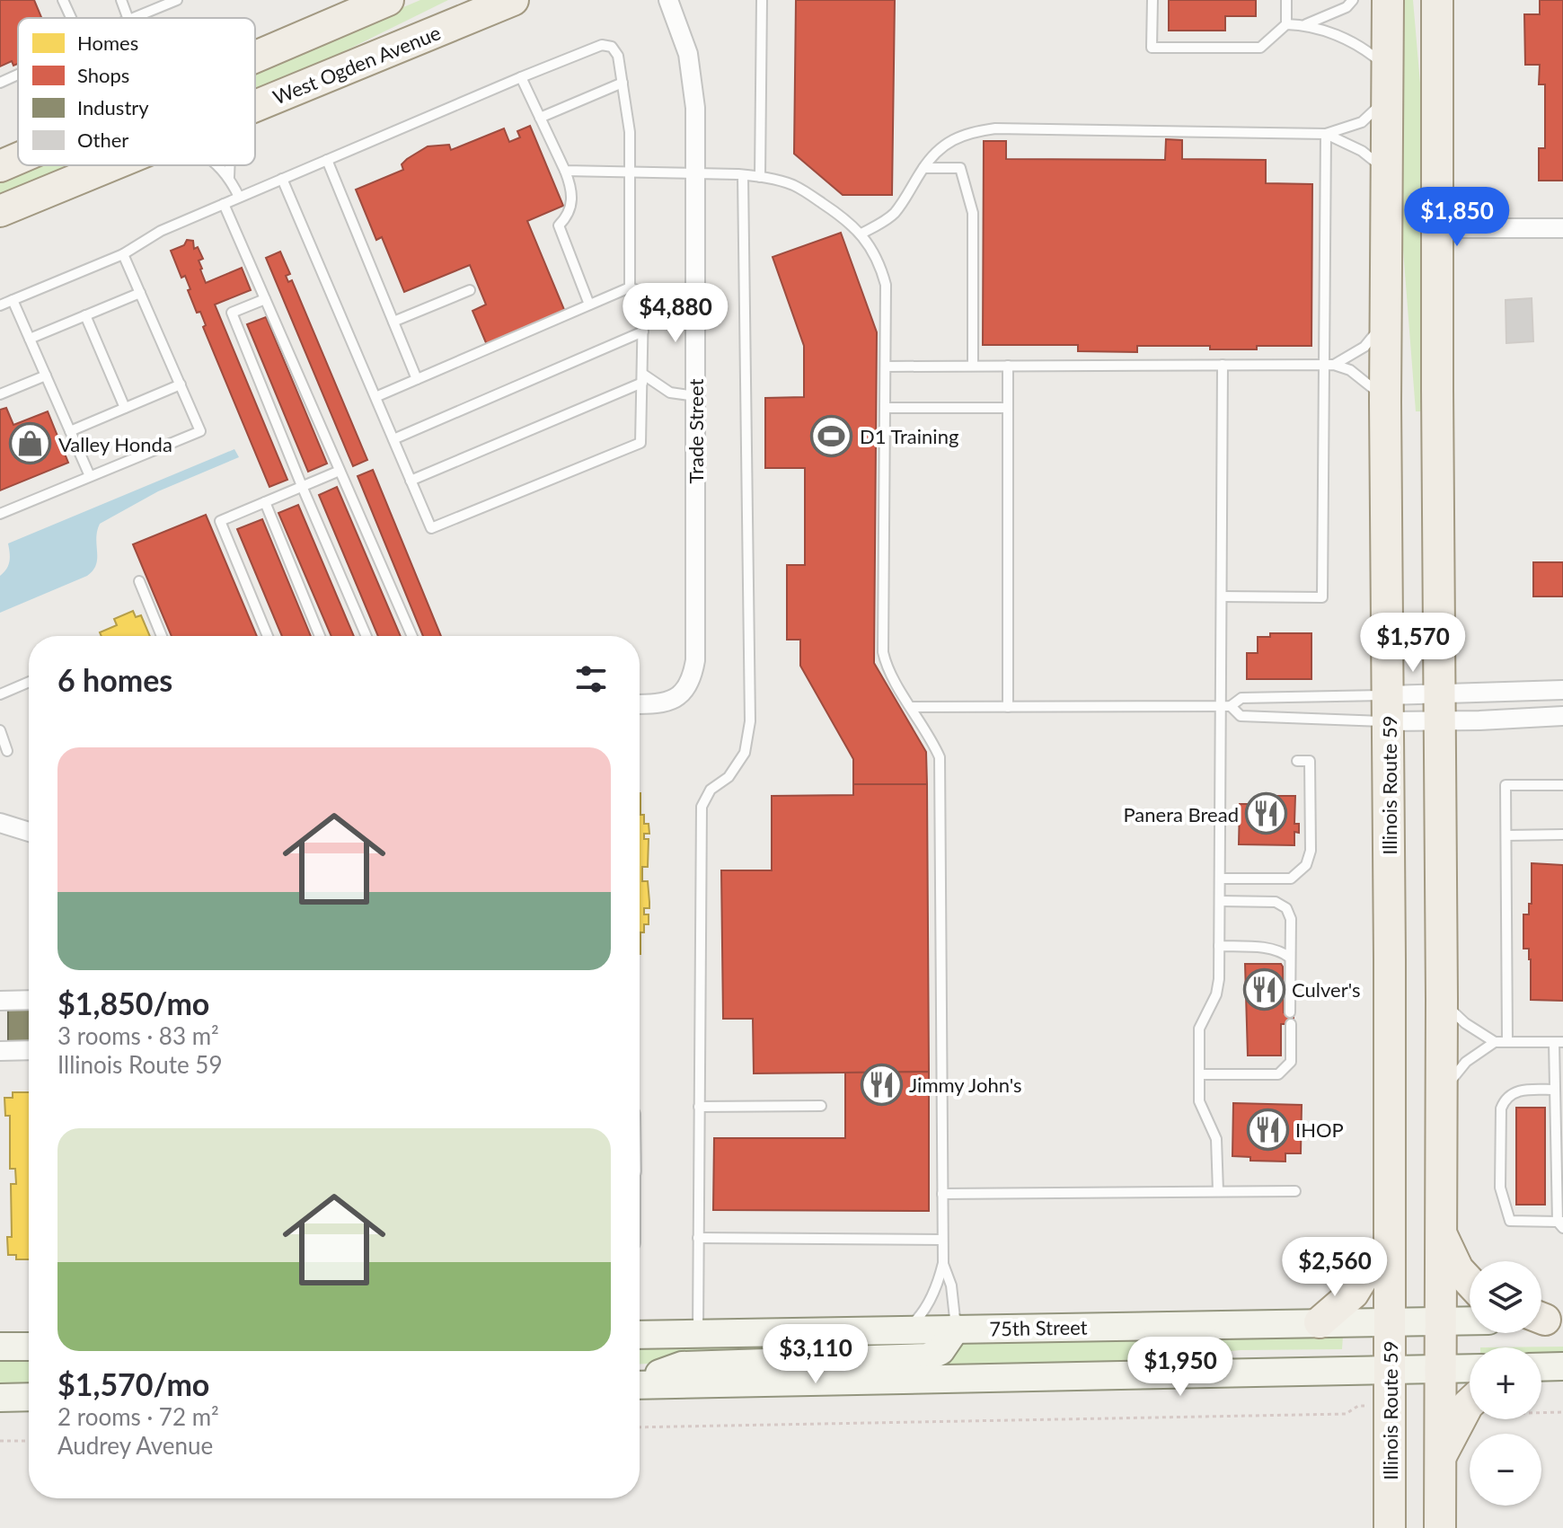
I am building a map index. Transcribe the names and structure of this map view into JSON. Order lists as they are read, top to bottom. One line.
{"streets":{"main road":["West Ogden Avenue","Illinois Route 59","75th Street"],"street":["Trade Street"]},"crossings":[["Illinois Route 59","75th Street"]],"places":{"sports":["D1 Training"],"shop":["Valley Honda"],"restaurant":["Panera Bread","Culver's","Jimmy John's","IHOP"]},"legend":["Homes","Shops","Industry","Other"],"page":{"price":["$1,850","$4,880","$1,570","$2,560","$3,110","$1,950"],"heading":"6 homes","list":[{"name":"$1,850/mo","note":"3 rooms · 83 m² · Illinois Route 59"},{"name":"$1,570/mo","note":"2 rooms · 72 m² · Audrey Avenue"}],"map_buttons":["+","−"]}}
